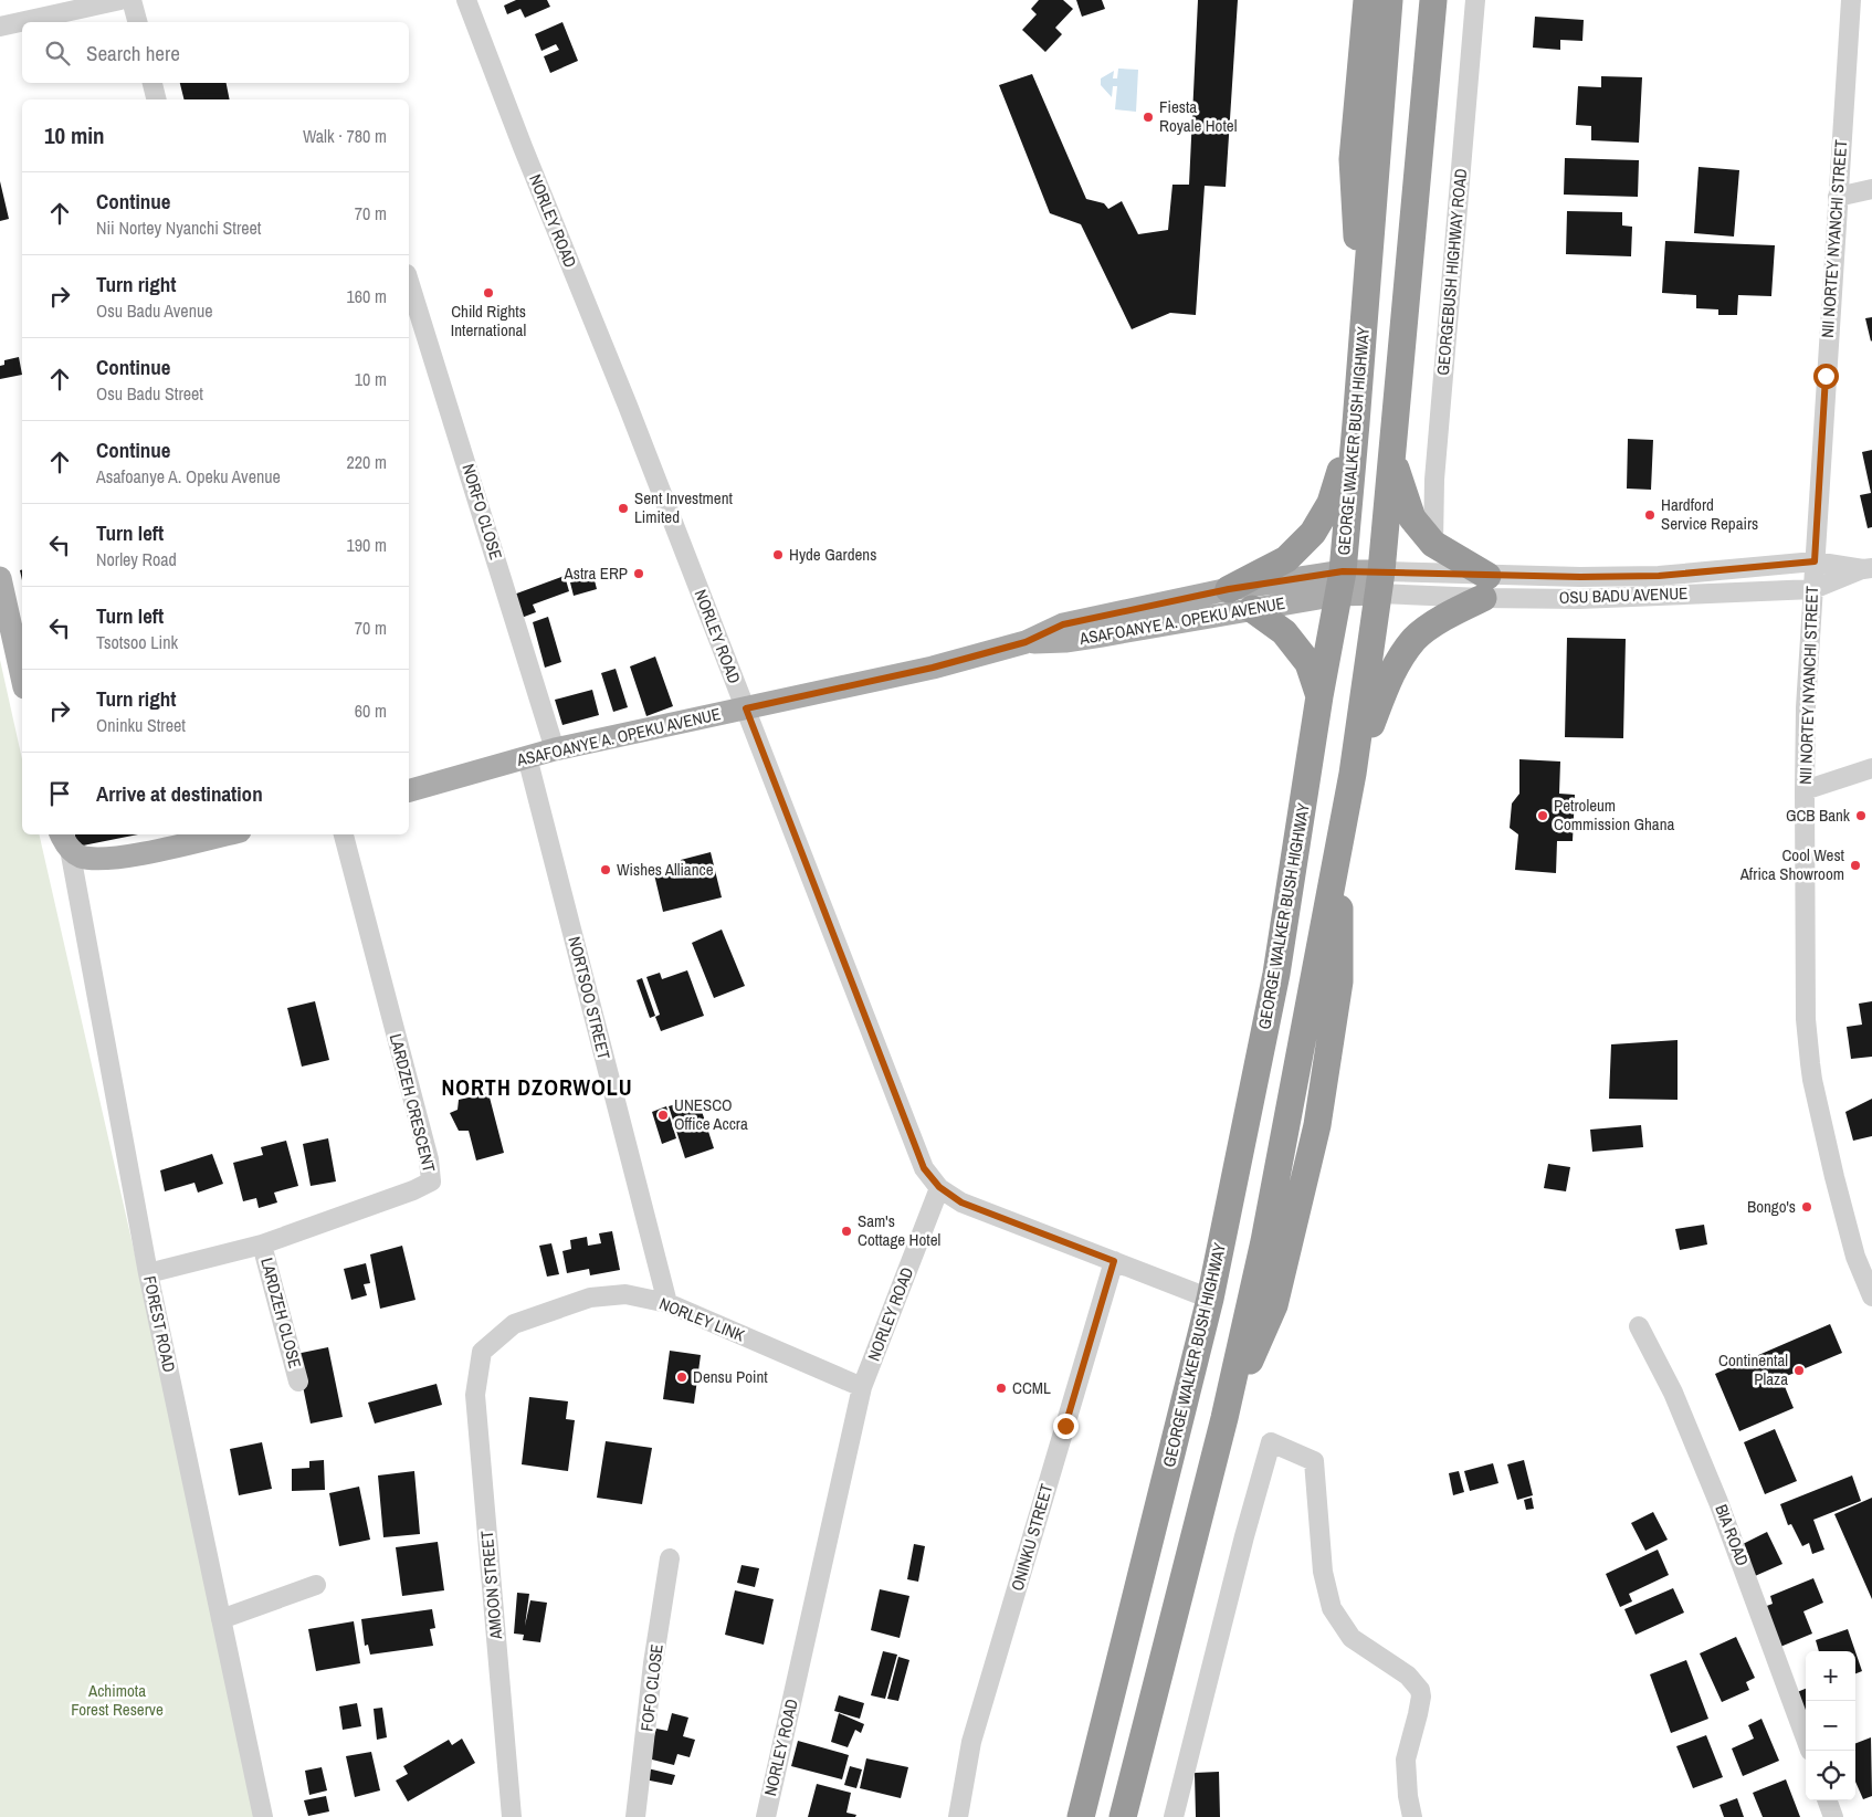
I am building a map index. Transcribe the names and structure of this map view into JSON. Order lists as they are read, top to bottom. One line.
{"streets":{"highway":["GEORGE WALKER BUSH HIGHWAY"],"main road":["ASAFOANYE A. OPEKU AVENUE"],"street":["NORLEY ROAD","NII NORTEY NYANCHI STREET","GEORGEBUSH HIGHWAY ROAD","NORFO CLOSE","OSU BADU AVENUE","NORTSOO STREET","LARDZEH CRESCENT","LARDZEH CLOSE","NORLEY LINK","FOREST ROAD","BIA ROAD","ONINKU STREET","AMOON STREET","FOFO CLOSE"]},"crossings":[["NORLEY ROAD","ASAFOANYE A. OPEKU AVENUE"],["NORLEY ROAD","NORLEY LINK"],["NII NORTEY NYANCHI STREET","OSU BADU AVENUE"],["GEORGE WALKER BUSH HIGHWAY","ASAFOANYE A. OPEKU AVENUE"],["NORFO CLOSE","ASAFOANYE A. OPEKU AVENUE"],["ASAFOANYE A. OPEKU AVENUE","NORTSOO STREET"],["NORTSOO STREET","NORLEY LINK"],["LARDZEH CRESCENT","LARDZEH CLOSE"],["LARDZEH CRESCENT","FOREST ROAD"],["NORLEY LINK","AMOON STREET"]],"districts":["NORTH DZORWOLU"],"parks":["Achimota Forest Reserve"],"places":["Fiesta Royale Hotel","Child Rights International","Sent Investment Limited","Hardford Service Repairs","Hyde Gardens","Astra ERP","Petroleum Commission Ghana","GCB Bank","Cool West Africa Showroom","Wishes Alliance","UNESCO Office Accra","Bongo's","Sam's Cottage Hotel","Continental Plaza","Densu Point","CCML"],"page":{"search":"Search here","heading":["10 min","Walk · 780 m"],"list":[["Continue","Nii Nortey Nyanchi Street","70 m"],["Turn right","Osu Badu Avenue","160 m"],["Continue","Osu Badu Street","10 m"],["Continue","Asafoanye A. Opeku Avenue","220 m"],["Turn left","Norley Road","190 m"],["Turn left","Tsotsoo Link","70 m"],["Turn right","Oninku Street","60 m"],"Arrive at destination"],"map_buttons":["+","−"]}}
